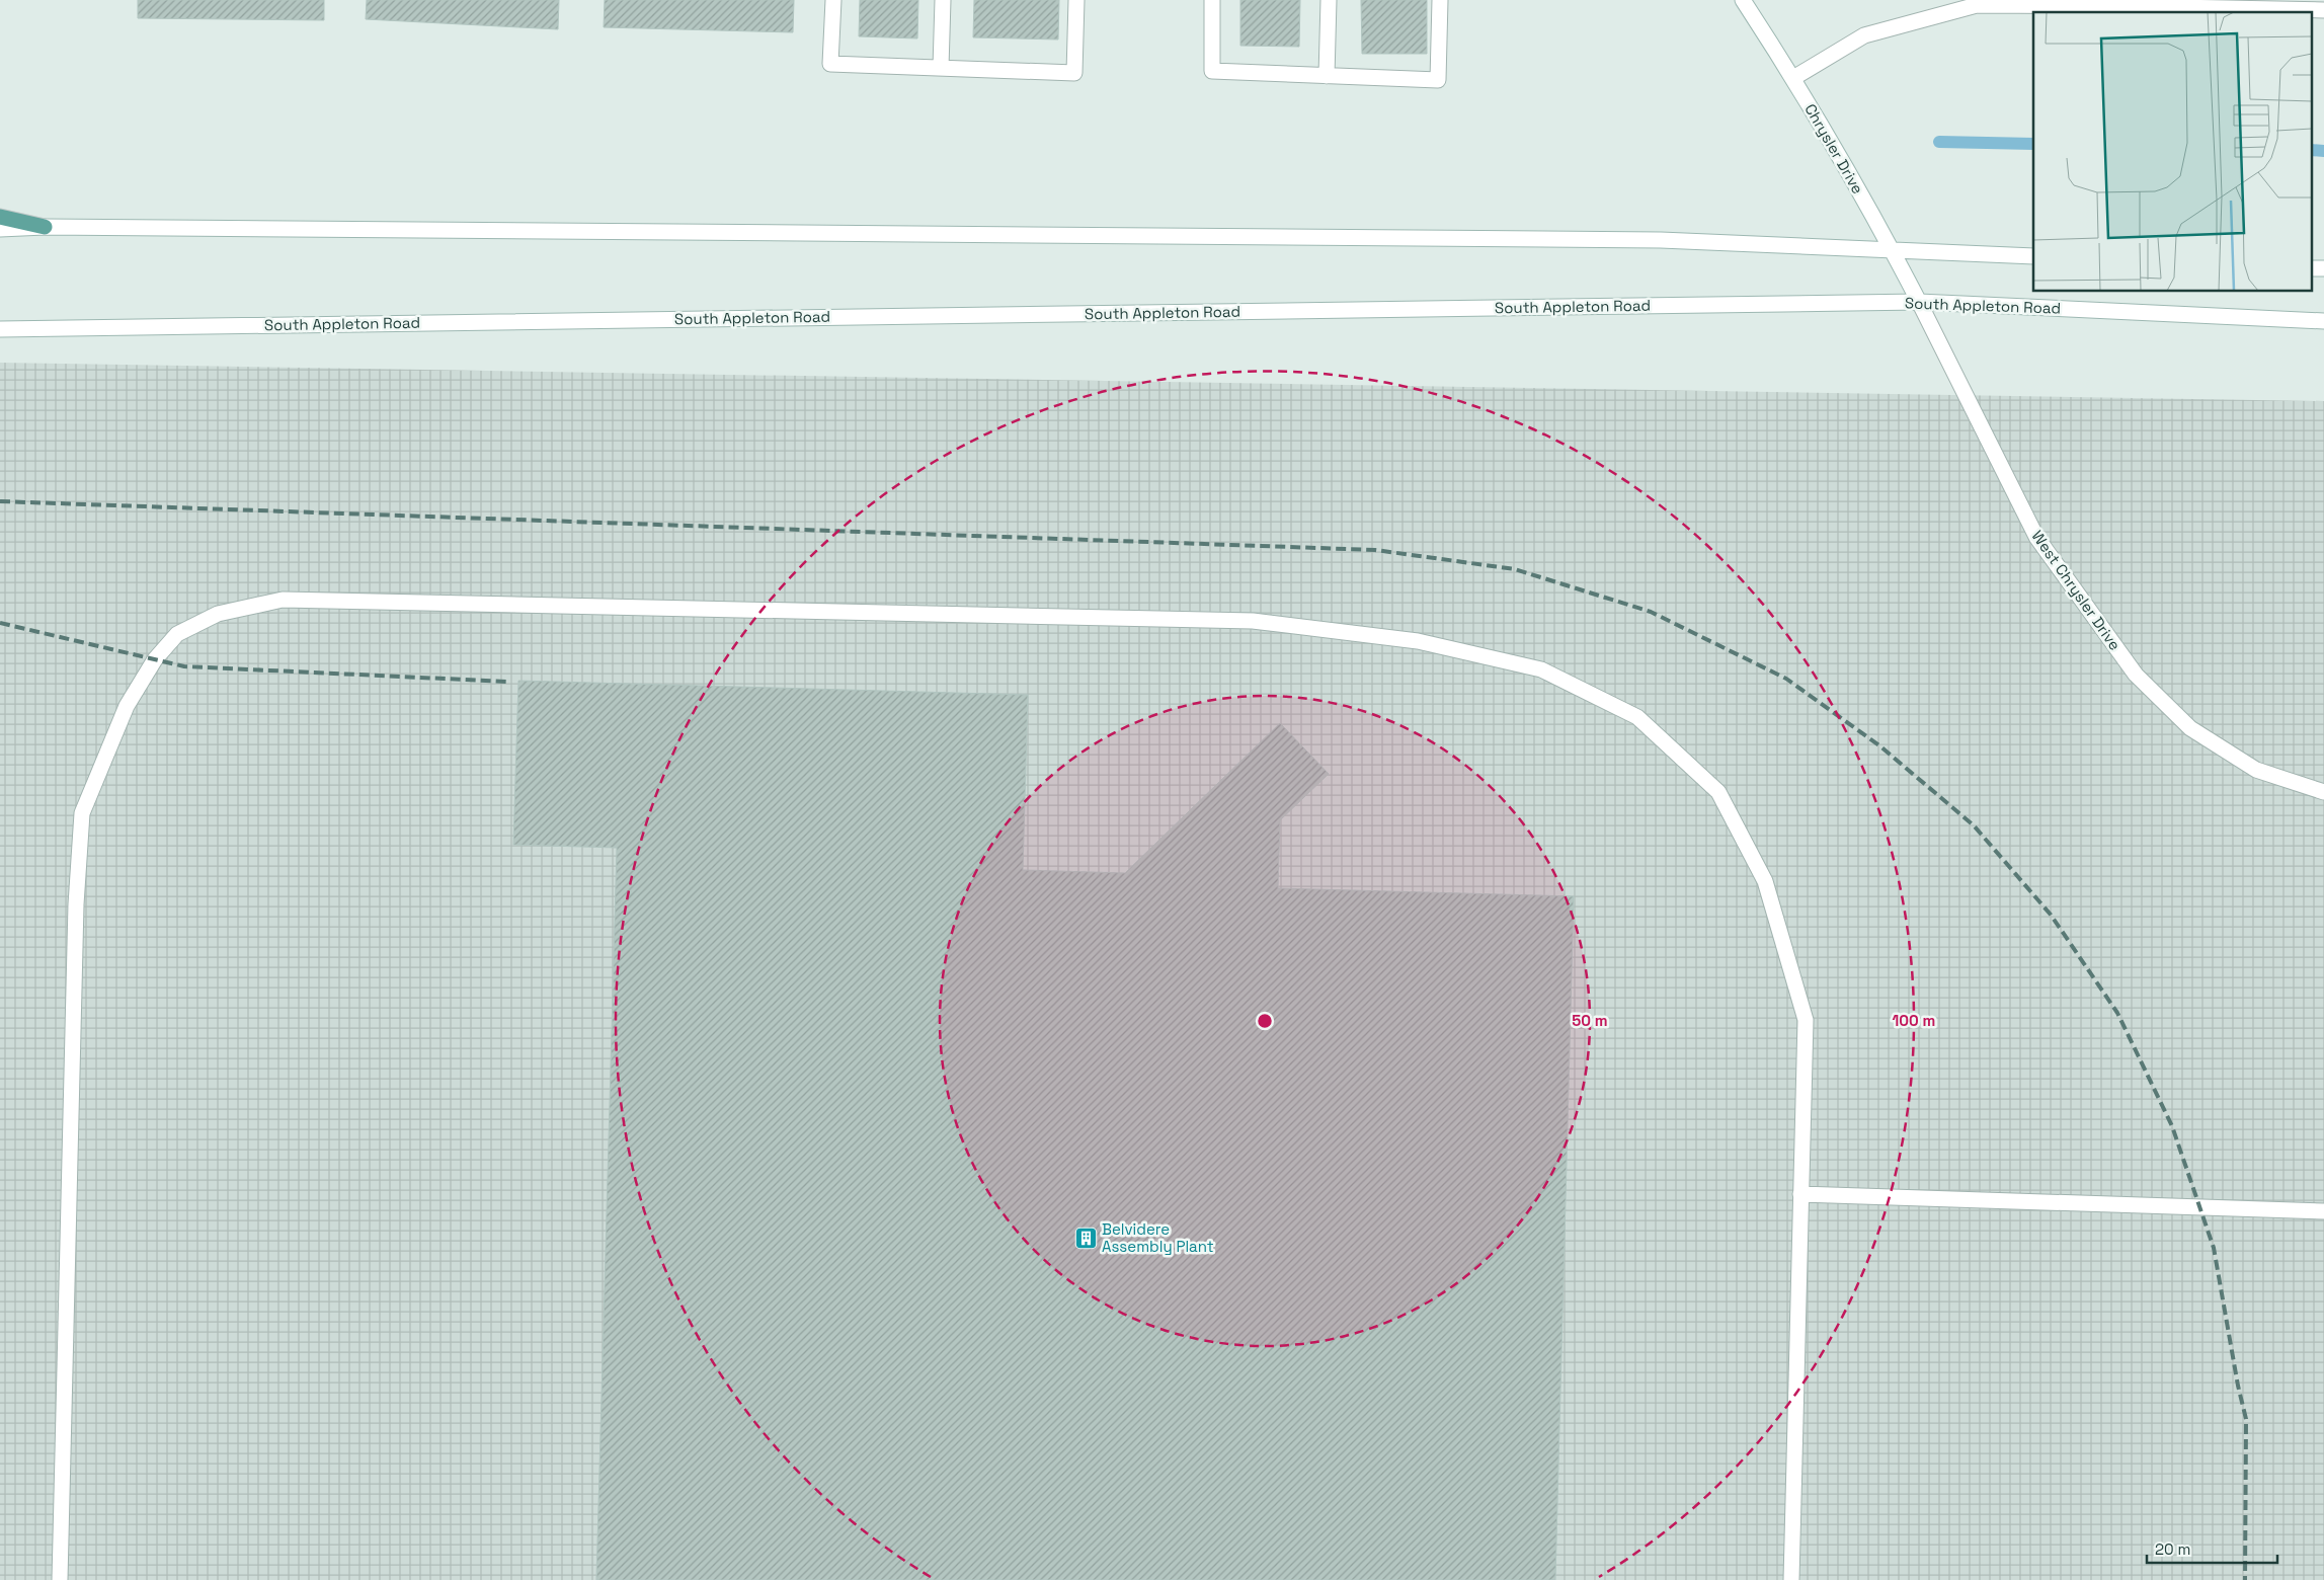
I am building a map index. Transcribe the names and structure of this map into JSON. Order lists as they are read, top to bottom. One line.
{"streets":{"main road":["Chrysler Drive","South Appleton Road","West Chrysler Drive"]},"crossings":[["Chrysler Drive","South Appleton Road"],["Chrysler Drive","West Chrysler Drive"],["South Appleton Road","West Chrysler Drive"]],"places":{"building":["Belvidere Assembly Plant"]},"scale_bar":"20 m","rings":["50 m","100 m"]}
